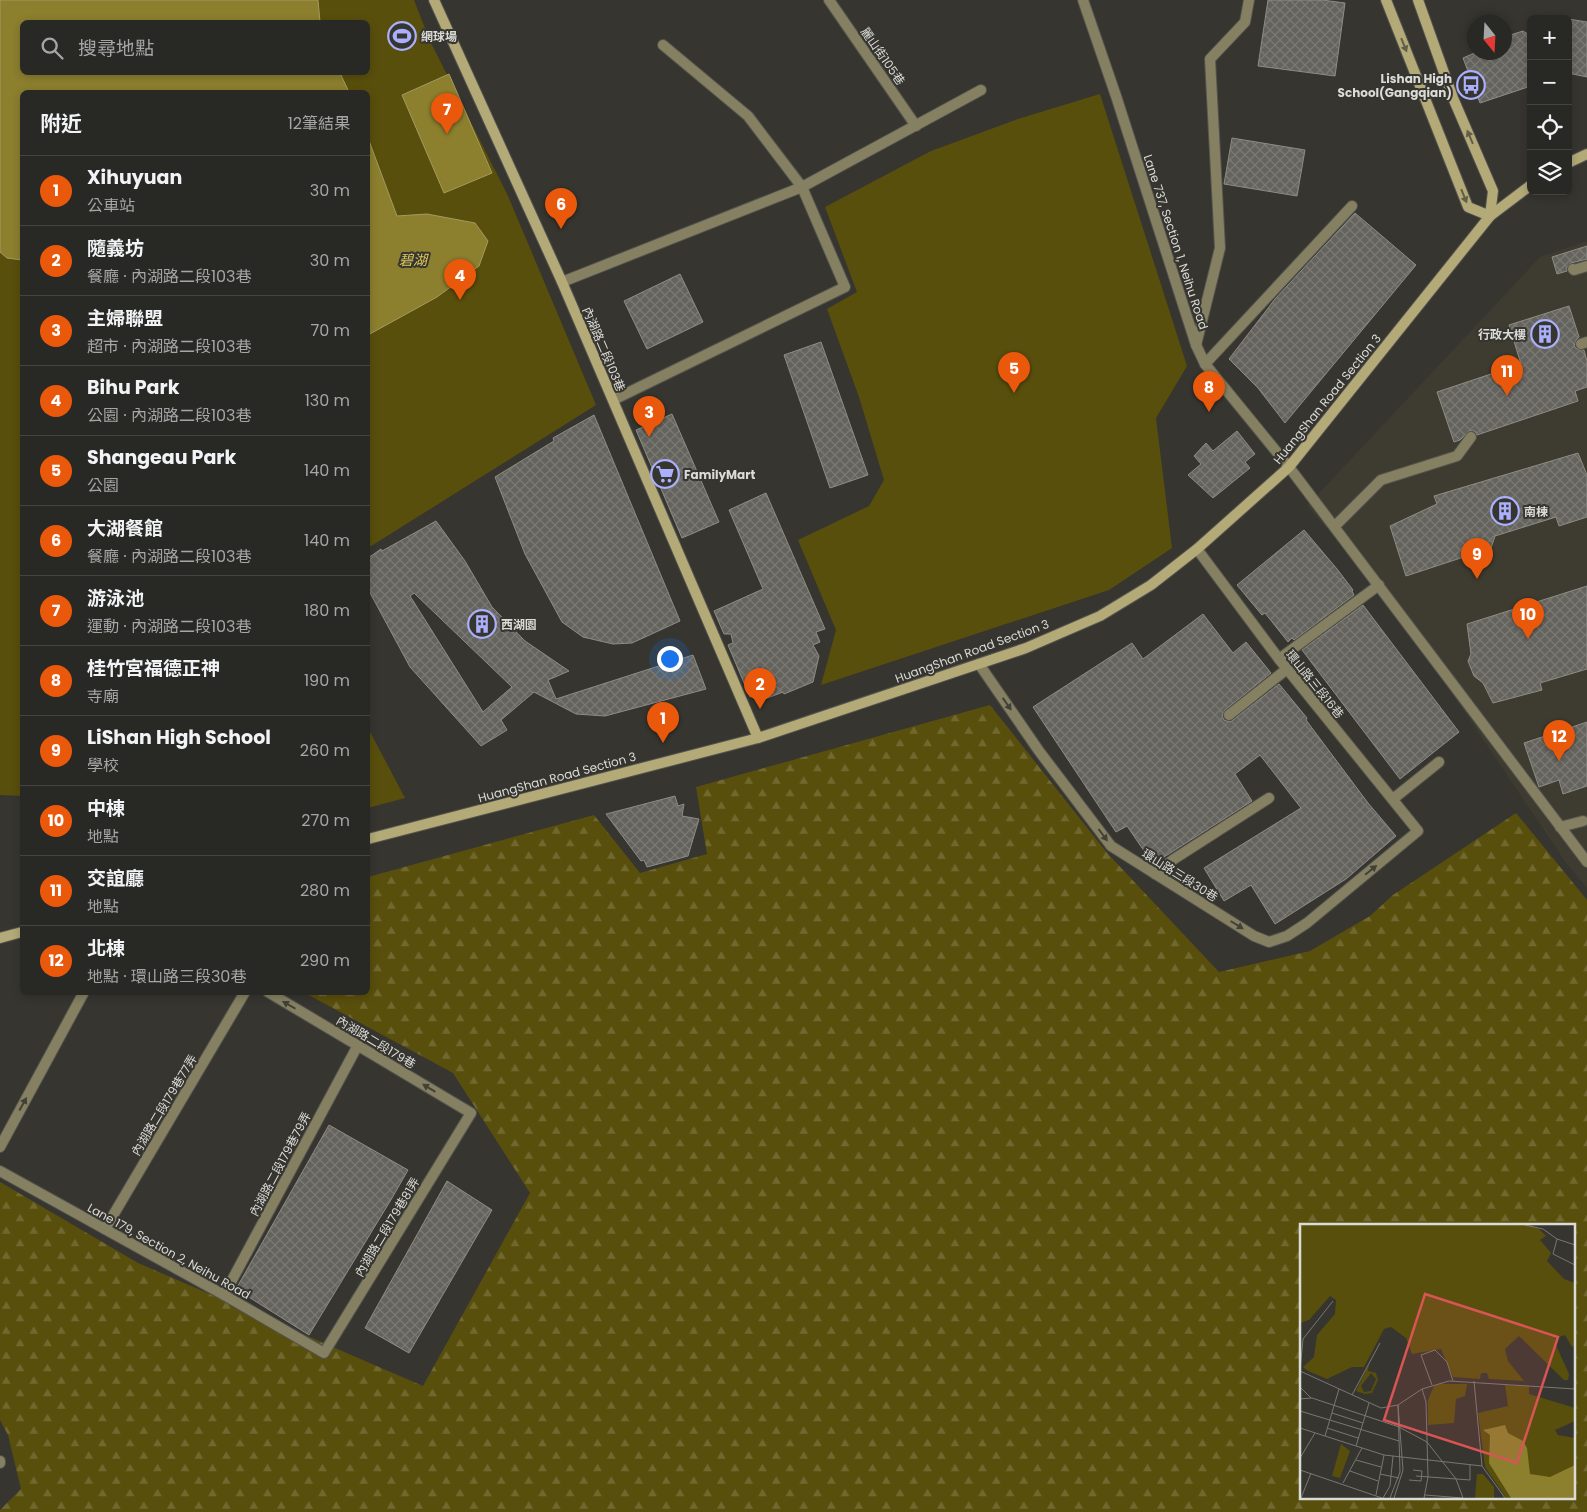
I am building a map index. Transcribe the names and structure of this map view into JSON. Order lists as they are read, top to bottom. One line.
{"streets":{"street":["麗山街105巷","Lane 737, Section 1, Neihu Road","內湖路二段103巷","HuangShan Road Section 3","環山路三段16巷","環山路三段30巷","內湖路二段179巷","內湖路二段179巷77弄","內湖路二段179巷79弄","內湖路二段179巷81弄","Lane 179, Section 2, Neihu Road"]},"crossings":[["Lane 737, Section 1, Neihu Road","HuangShan Road Section 3"],["內湖路二段103巷","HuangShan Road Section 3"],["HuangShan Road Section 3","環山路三段16巷"],["HuangShan Road Section 3","環山路三段30巷"],["環山路三段16巷","環山路三段30巷"],["內湖路二段179巷","內湖路二段179巷79弄"],["內湖路二段179巷","內湖路二段179巷81弄"],["內湖路二段179巷77弄","Lane 179, Section 2, Neihu Road"],["內湖路二段179巷79弄","Lane 179, Section 2, Neihu Road"],["內湖路二段179巷81弄","Lane 179, Section 2, Neihu Road"]],"one_way":["內湖路二段179巷"],"water":["碧湖"],"places":{"sports":["網球場"],"bus stop":["Lishan High School(Gangqian)"],"building":["行政大樓","南棟","西湖園"],"supermarket":["FamilyMart"]},"north":"bottom","page":{"map_buttons":["+","−"],"search":"搜尋地點","heading":["附近","12筆結果"],"pins":["7","6","4","5","11","8","3","9","10","2","1","12"],"list":[{"mark":"1","name":"Xihuyuan","note":"公車站","value":"30 m"},{"mark":"2","name":"隨義坊","note":"餐廳 · 內湖路二段103巷","value":"30 m"},{"mark":"3","name":"主婦聯盟","note":"超市 · 內湖路二段103巷","value":"70 m"},{"mark":"4","name":"Bihu Park","note":"公園 · 內湖路二段103巷","value":"130 m"},{"mark":"5","name":"Shangeau Park","note":"公園","value":"140 m"},{"mark":"6","name":"大湖餐館","note":"餐廳 · 內湖路二段103巷","value":"140 m"},{"mark":"7","name":"游泳池","note":"運動 · 內湖路二段103巷","value":"180 m"},{"mark":"8","name":"桂竹宮福德正神","note":"寺廟","value":"190 m"},{"mark":"9","name":"LiShan High School","note":"學校","value":"260 m"},{"mark":"10","name":"中棟","note":"地點","value":"270 m"},{"mark":"11","name":"交誼廳","note":"地點","value":"280 m"},{"mark":"12","name":"北棟","note":"地點 · 環山路三段30巷","value":"290 m"}]}}
